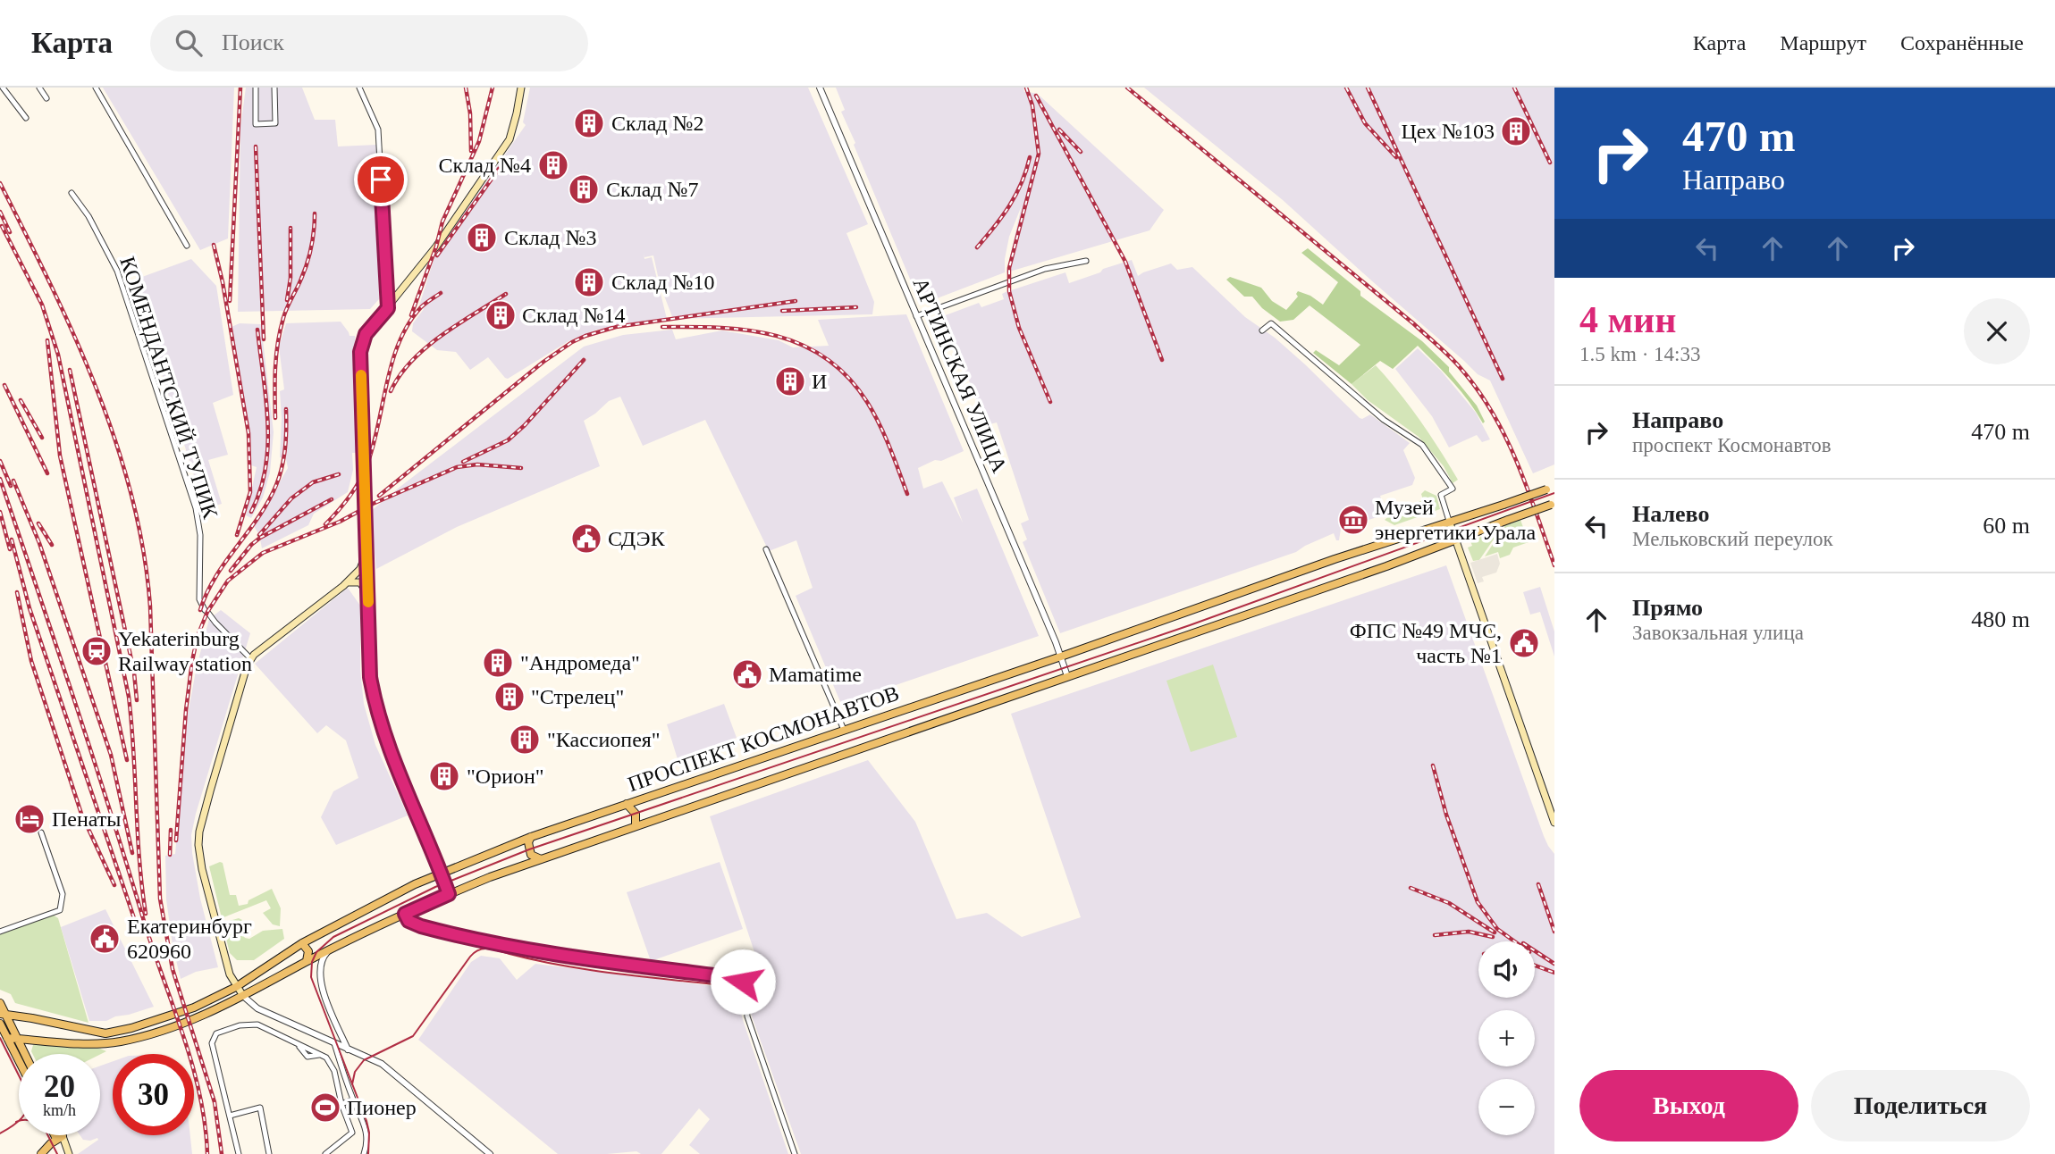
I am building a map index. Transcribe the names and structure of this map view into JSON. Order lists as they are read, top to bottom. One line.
{"streets":{"main road":["ПРОСПЕКТ КОСМОНАВТОВ"],"street":["АРТИНСКАЯ УЛИЦА","КОМЕНДАНТСКИЙ ТУПИК"]},"crossings":[["АРТИНСКАЯ УЛИЦА","ПРОСПЕКТ КОСМОНАВТОВ"]],"places":{"building":["Склад №2","Цех №103","Склад №4","Склад №7","Склад №3","Склад №10","Склад №14","И","\"Андромеда\"","\"Стрелец\"","\"Кассиопея\"","\"Орион\""],"museum":["Музей энергетики Урала"],"public building":["СДЭК","ФПС №49 МЧС, часть №1","Mamatime","Екатеринбург 620960"],"station":["Yekaterinburg Railway station"],"hotel":["Пенаты"],"sports":["Пионер"]},"page":{"header":"Карта","search":"Поиск","nav":["Карта","Маршрут","Сохранённые"],"turn":["470 m","Направо"],"heading":["4 мин","1.5 km · 14:33"],"list":[{"name":"Направо","note":"проспект Космонавтов","value":"470 m"},{"name":"Налево","note":"Мельковский переулок","value":"60 m"},{"name":"Прямо","note":"Завокзальная улица","value":"480 m"}],"map_buttons":["+","−"],"speed":"20 km/h","limit":"30","buttons":["Выход","Поделиться"]}}
